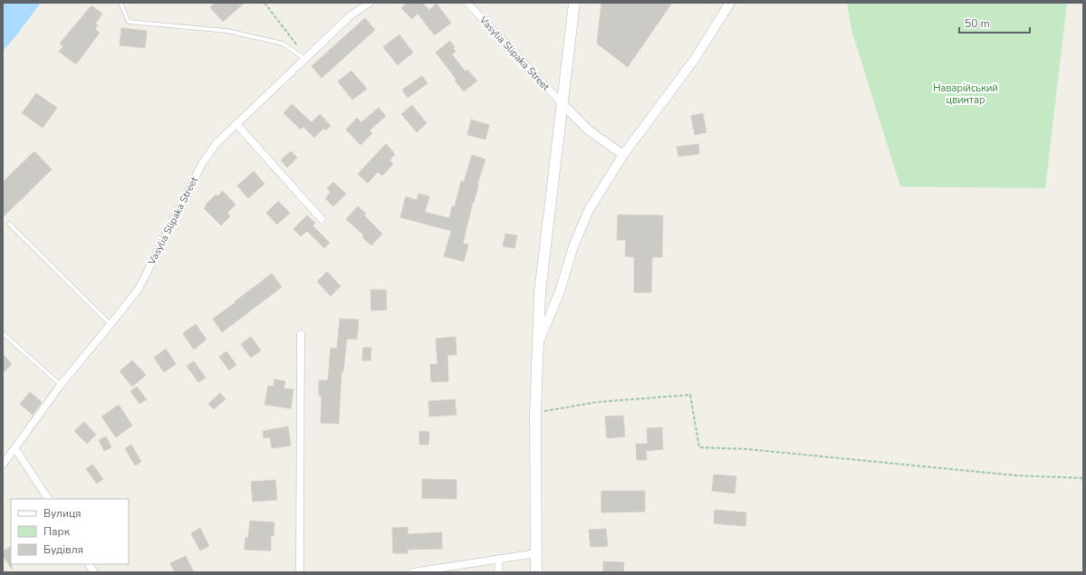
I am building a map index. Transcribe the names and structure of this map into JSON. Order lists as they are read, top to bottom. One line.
{"streets":{"street":["Vasylia Slipaka Street"]},"parks":["Наварійський цвинтар"],"legend":["Вулиця","Парк","Будівля"],"scale_bar":"50 m"}
